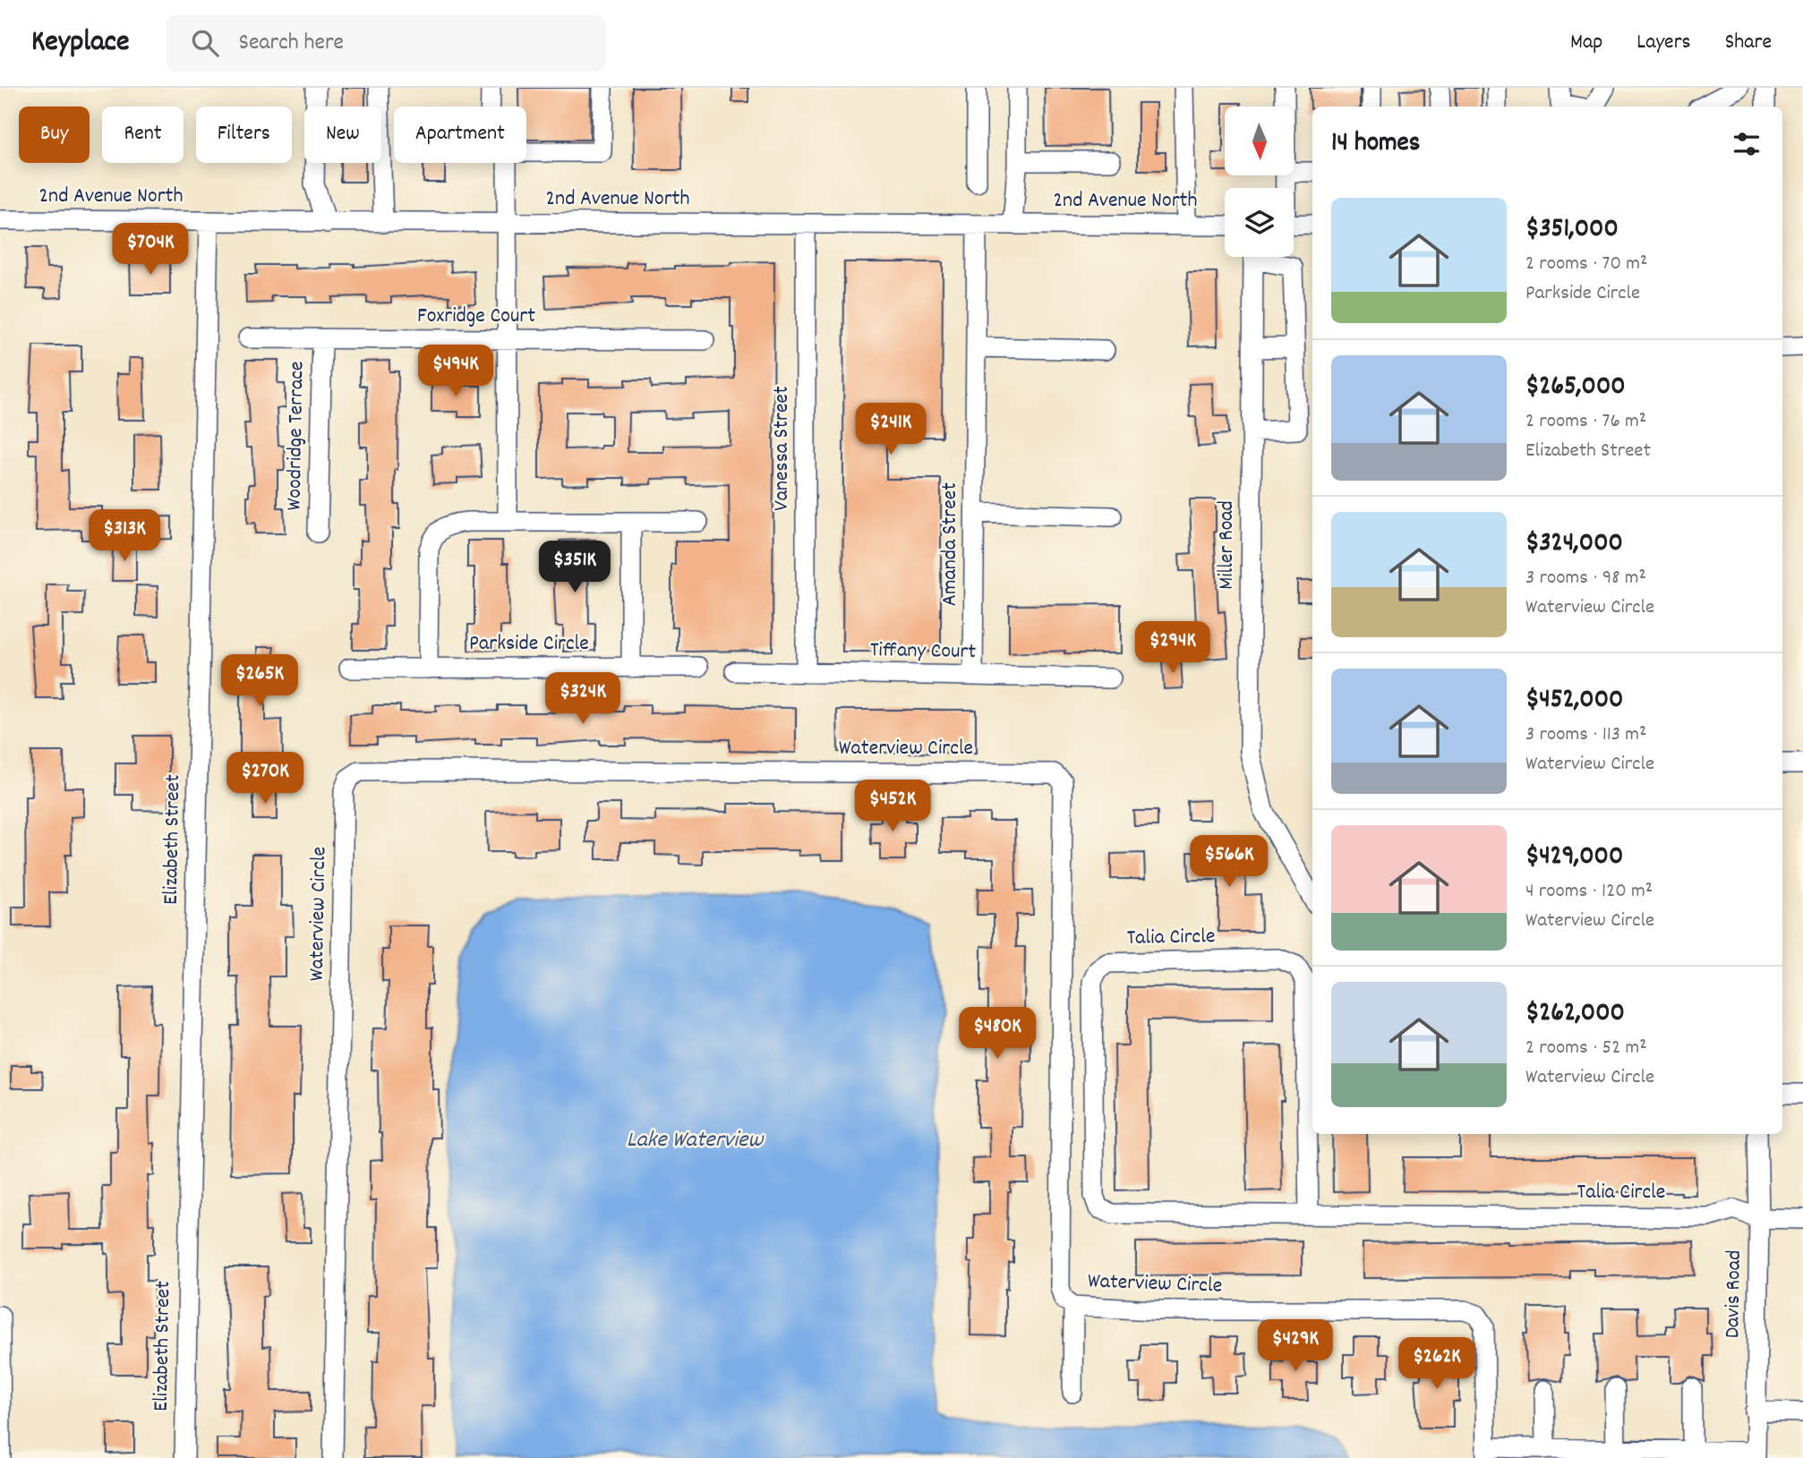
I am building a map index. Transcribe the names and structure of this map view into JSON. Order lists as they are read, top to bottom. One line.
{"streets":{"street":["2nd Avenue North","Foxridge Court","Woodridge Terrace","Vanessa Street","Amanda Street","Miller Road","Parkside Circle","Tiffany Court","Waterview Circle","Elizabeth Street","Talia Circle","Davis Road"]},"crossings":[["2nd Avenue North","Vanessa Street"],["2nd Avenue North","Amanda Street"],["2nd Avenue North","Elizabeth Street"],["Foxridge Court","Woodridge Terrace"],["Vanessa Street","Tiffany Court"],["Amanda Street","Tiffany Court"],["Talia Circle","Davis Road"]],"water":["Lake Waterview"],"north":"bottom","page":{"header":"Keyplace","search":"Search here","nav":["Map","Layers","Share"],"chip":["Buy","Rent","Filters","New","Apartment"],"heading":"14 homes","list":[{"name":"$351,000","note":"2 rooms · 70 m² · Parkside Circle"},{"name":"$265,000","note":"2 rooms · 76 m² · Elizabeth Street"},{"name":"$324,000","note":"3 rooms · 98 m² · Waterview Circle"},{"name":"$452,000","note":"3 rooms · 113 m² · Waterview Circle"},{"name":"$429,000","note":"4 rooms · 120 m² · Waterview Circle"},{"name":"$262,000","note":"2 rooms · 52 m² · Waterview Circle"}],"price":["$704K","$494K","$241K","$313K","$351K","$294K","$265K","$324K","$270K","$452K","$566K","$480K","$429K","$262K"]}}
